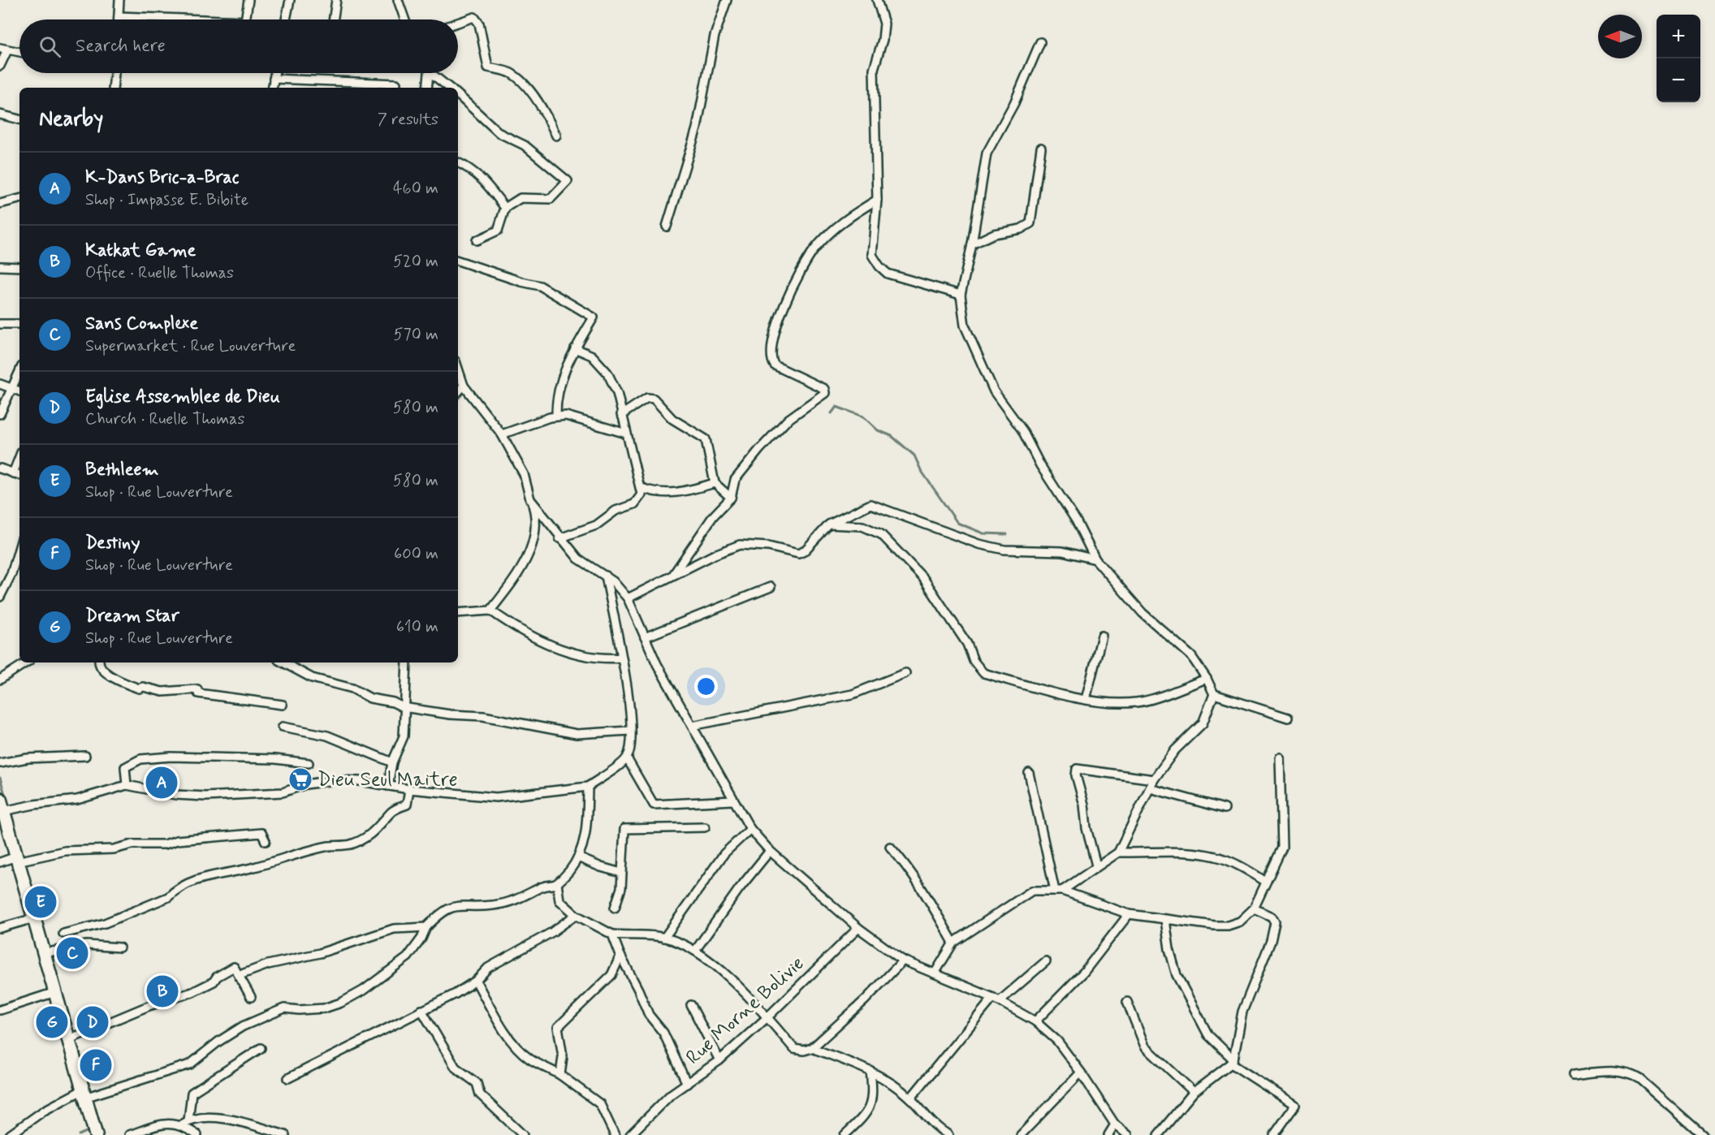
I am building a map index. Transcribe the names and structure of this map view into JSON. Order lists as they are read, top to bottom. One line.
{"streets":{"street":["Rue Morne Bolivie"]},"places":{"supermarket":["Dieu Seul Maitre"]},"north":"left","page":{"map_buttons":["+","−"],"search":"Search here","heading":["Nearby","7 results"],"list":[{"mark":"A","name":"K-Dans Bric-a-Brac","note":"Shop · Impasse E. Bibite","value":"460 m"},{"mark":"B","name":"Katkat Game","note":"Office · Ruelle Thomas","value":"520 m"},{"mark":"C","name":"Sans Complexe","note":"Supermarket · Rue Louverture","value":"570 m"},{"mark":"D","name":"Eglise Assemblee de Dieu","note":"Church · Ruelle Thomas","value":"580 m"},{"mark":"E","name":"Bethleem","note":"Shop · Rue Louverture","value":"580 m"},{"mark":"F","name":"Destiny","note":"Shop · Rue Louverture","value":"600 m"},{"mark":"G","name":"Dream Star","note":"Shop · Rue Louverture","value":"610 m"}],"pins":["A","E","C","B","D","G","F"]}}
